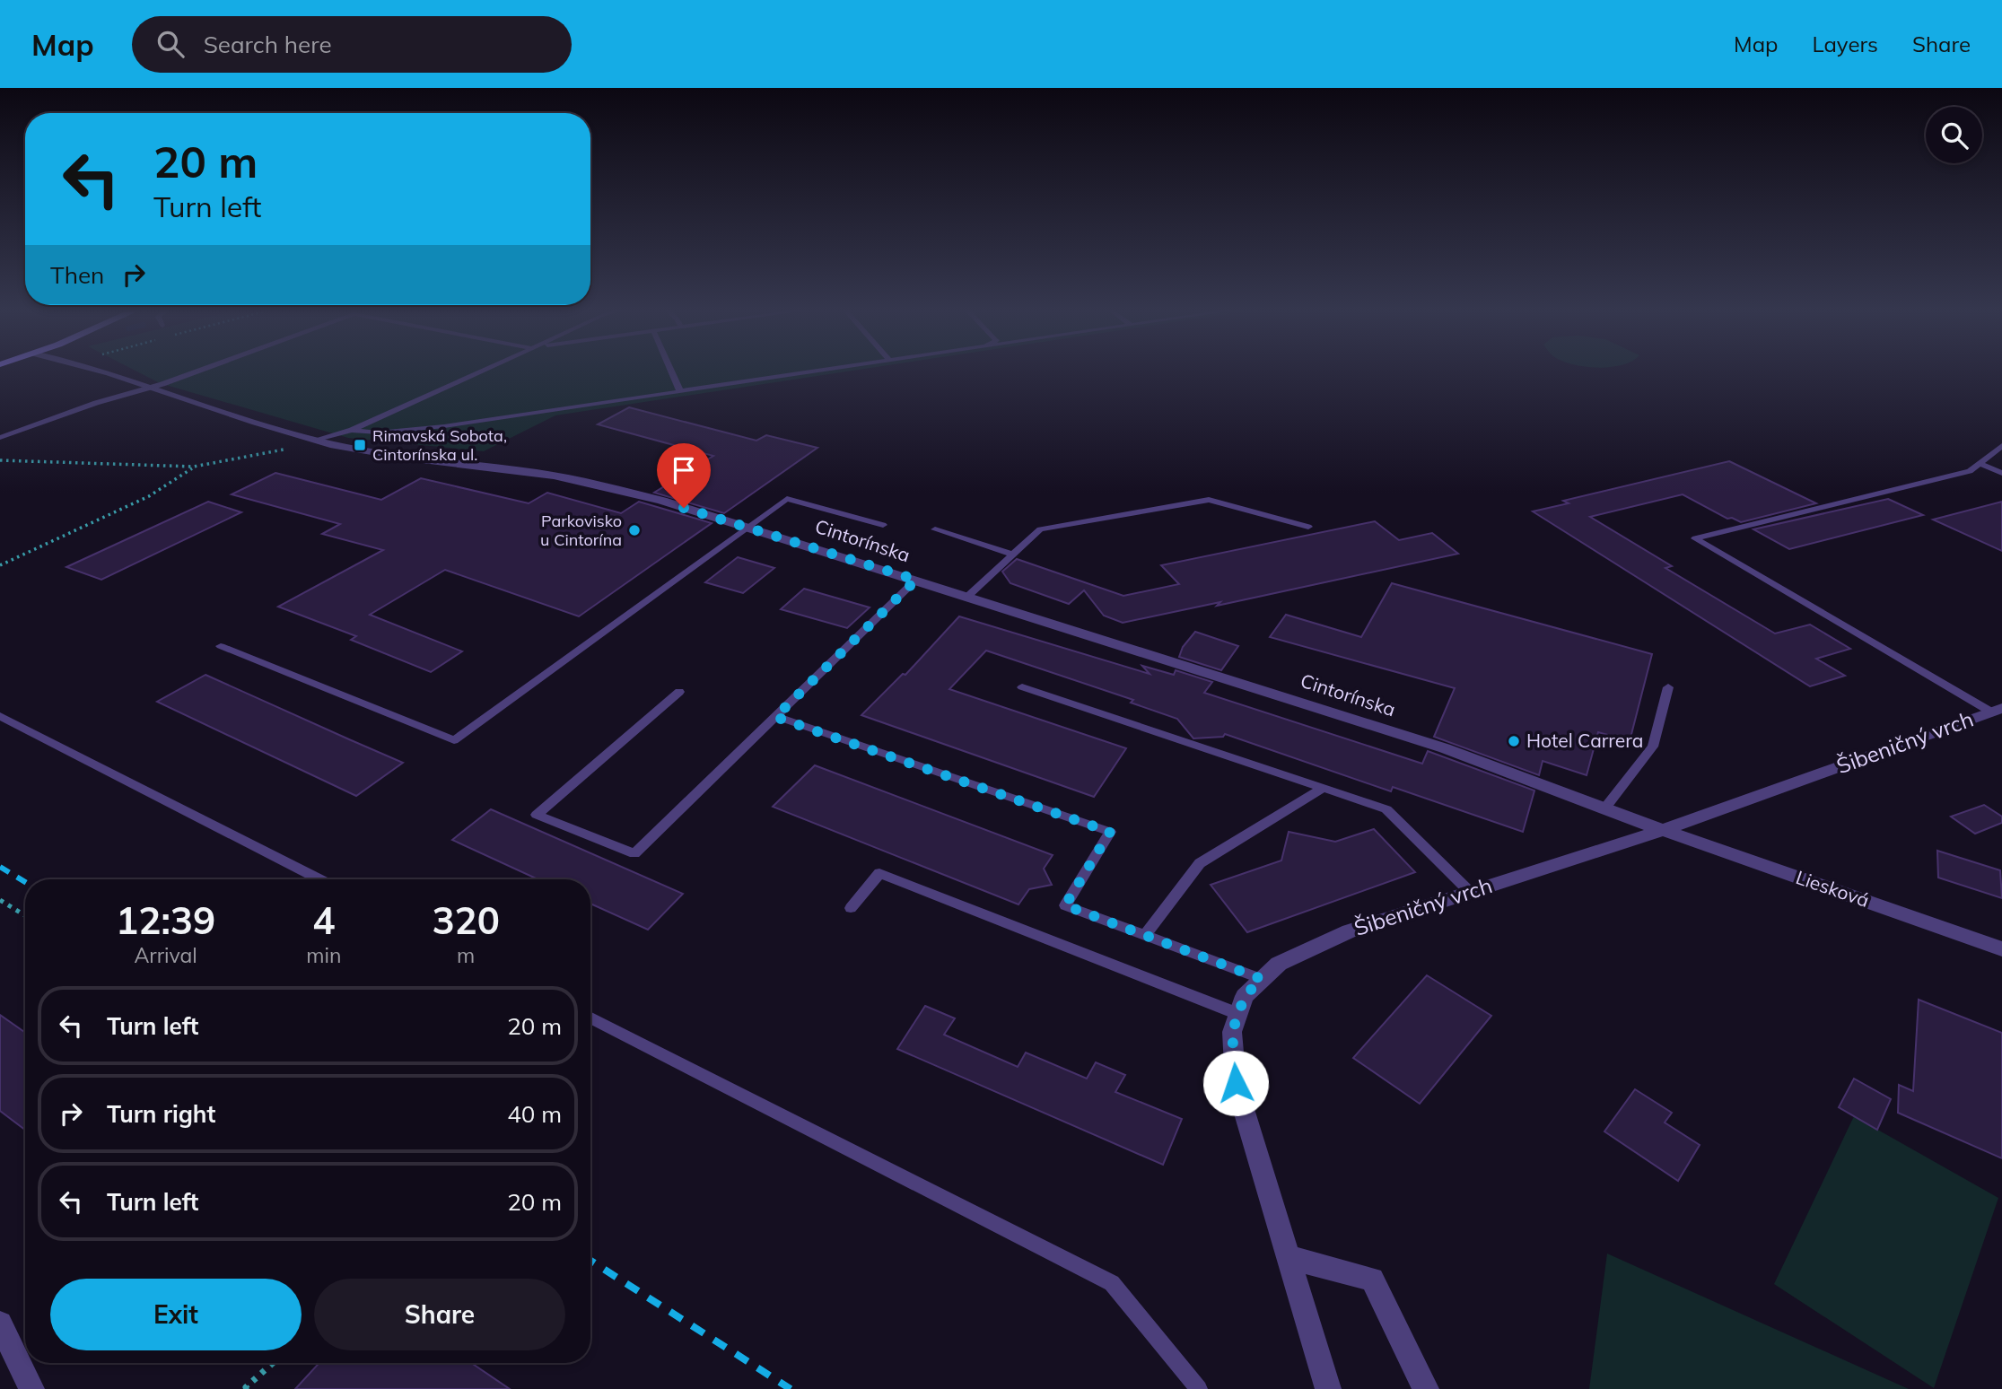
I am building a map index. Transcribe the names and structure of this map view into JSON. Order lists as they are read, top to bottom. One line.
{"streets":{"street":["Cintorínska","Šibeničný vrch","Liesková"]},"crossings":[["Cintorínska","Šibeničný vrch"],["Cintorínska","Liesková"],["Šibeničný vrch","Liesková"]],"places":{"transit":["Rimavská Sobota, Cintorínska ul."],"other":["Parkovisko u Cintorína","Hotel Carrera"]},"page":{"header":"Map","search":"Search here","nav":["Map","Layers","Share"],"turn":["20 m","Turn left"],"then":"Then","eta":["12:39","Arrival","4","min","320","m"],"list":[{"name":"Turn left","value":"20 m"},{"name":"Turn right","value":"40 m"},{"name":"Turn left","value":"20 m"}],"buttons":["Exit","Share"]}}
